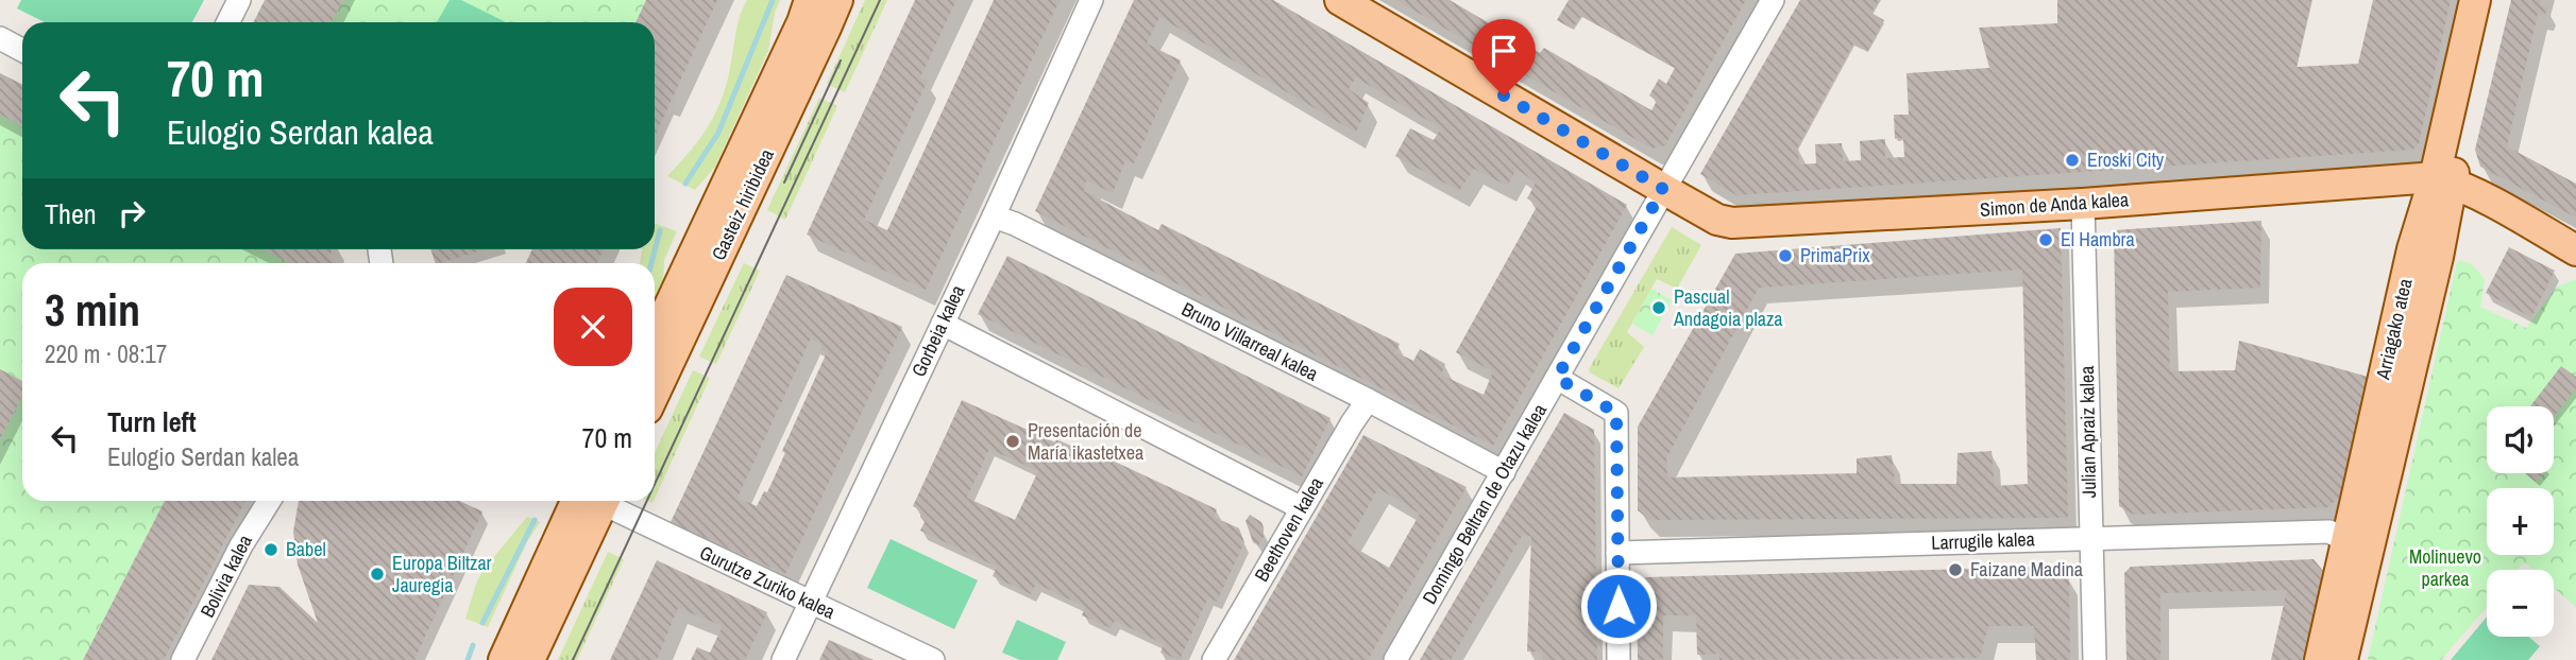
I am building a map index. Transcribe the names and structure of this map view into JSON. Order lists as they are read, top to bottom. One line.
{"streets":{"main road":["Gasteiz hiribidea","Simon de Anda kalea","Arriagako atea"],"street":["Gorbeia kalea","Bruno Villarreal kalea","Julian Apraiz kalea","Domingo Beltran de Otazu kalea","Beethoven kalea","Larrugile kalea","Bolivia kalea","Gurutze Zuriko kalea"]},"crossings":[["Simon de Anda kalea","Arriagako atea"],["Simon de Anda kalea","Julian Apraiz kalea"],["Simon de Anda kalea","Domingo Beltran de Otazu kalea"],["Arriagako atea","Larrugile kalea"],["Gorbeia kalea","Bruno Villarreal kalea"],["Gorbeia kalea","Gurutze Zuriko kalea"],["Bruno Villarreal kalea","Domingo Beltran de Otazu kalea"],["Bruno Villarreal kalea","Beethoven kalea"],["Julian Apraiz kalea","Larrugile kalea"]],"parks":["Molinuevo parkea"],"places":["Eroski City","El Hambra","PrimaPrix","Pascual Andagoia plaza","Presentación de María ikastetxea","Babel","Faizane Madina","Europa Biltzar Jauregia"],"page":{"turn":["70 m","Eulogio Serdan kalea"],"then":"Then","heading":["3 min","220 m · 08:17"],"list":[{"name":"Turn left","note":"Eulogio Serdan kalea","value":"70 m"}],"map_buttons":["+","−"]}}
